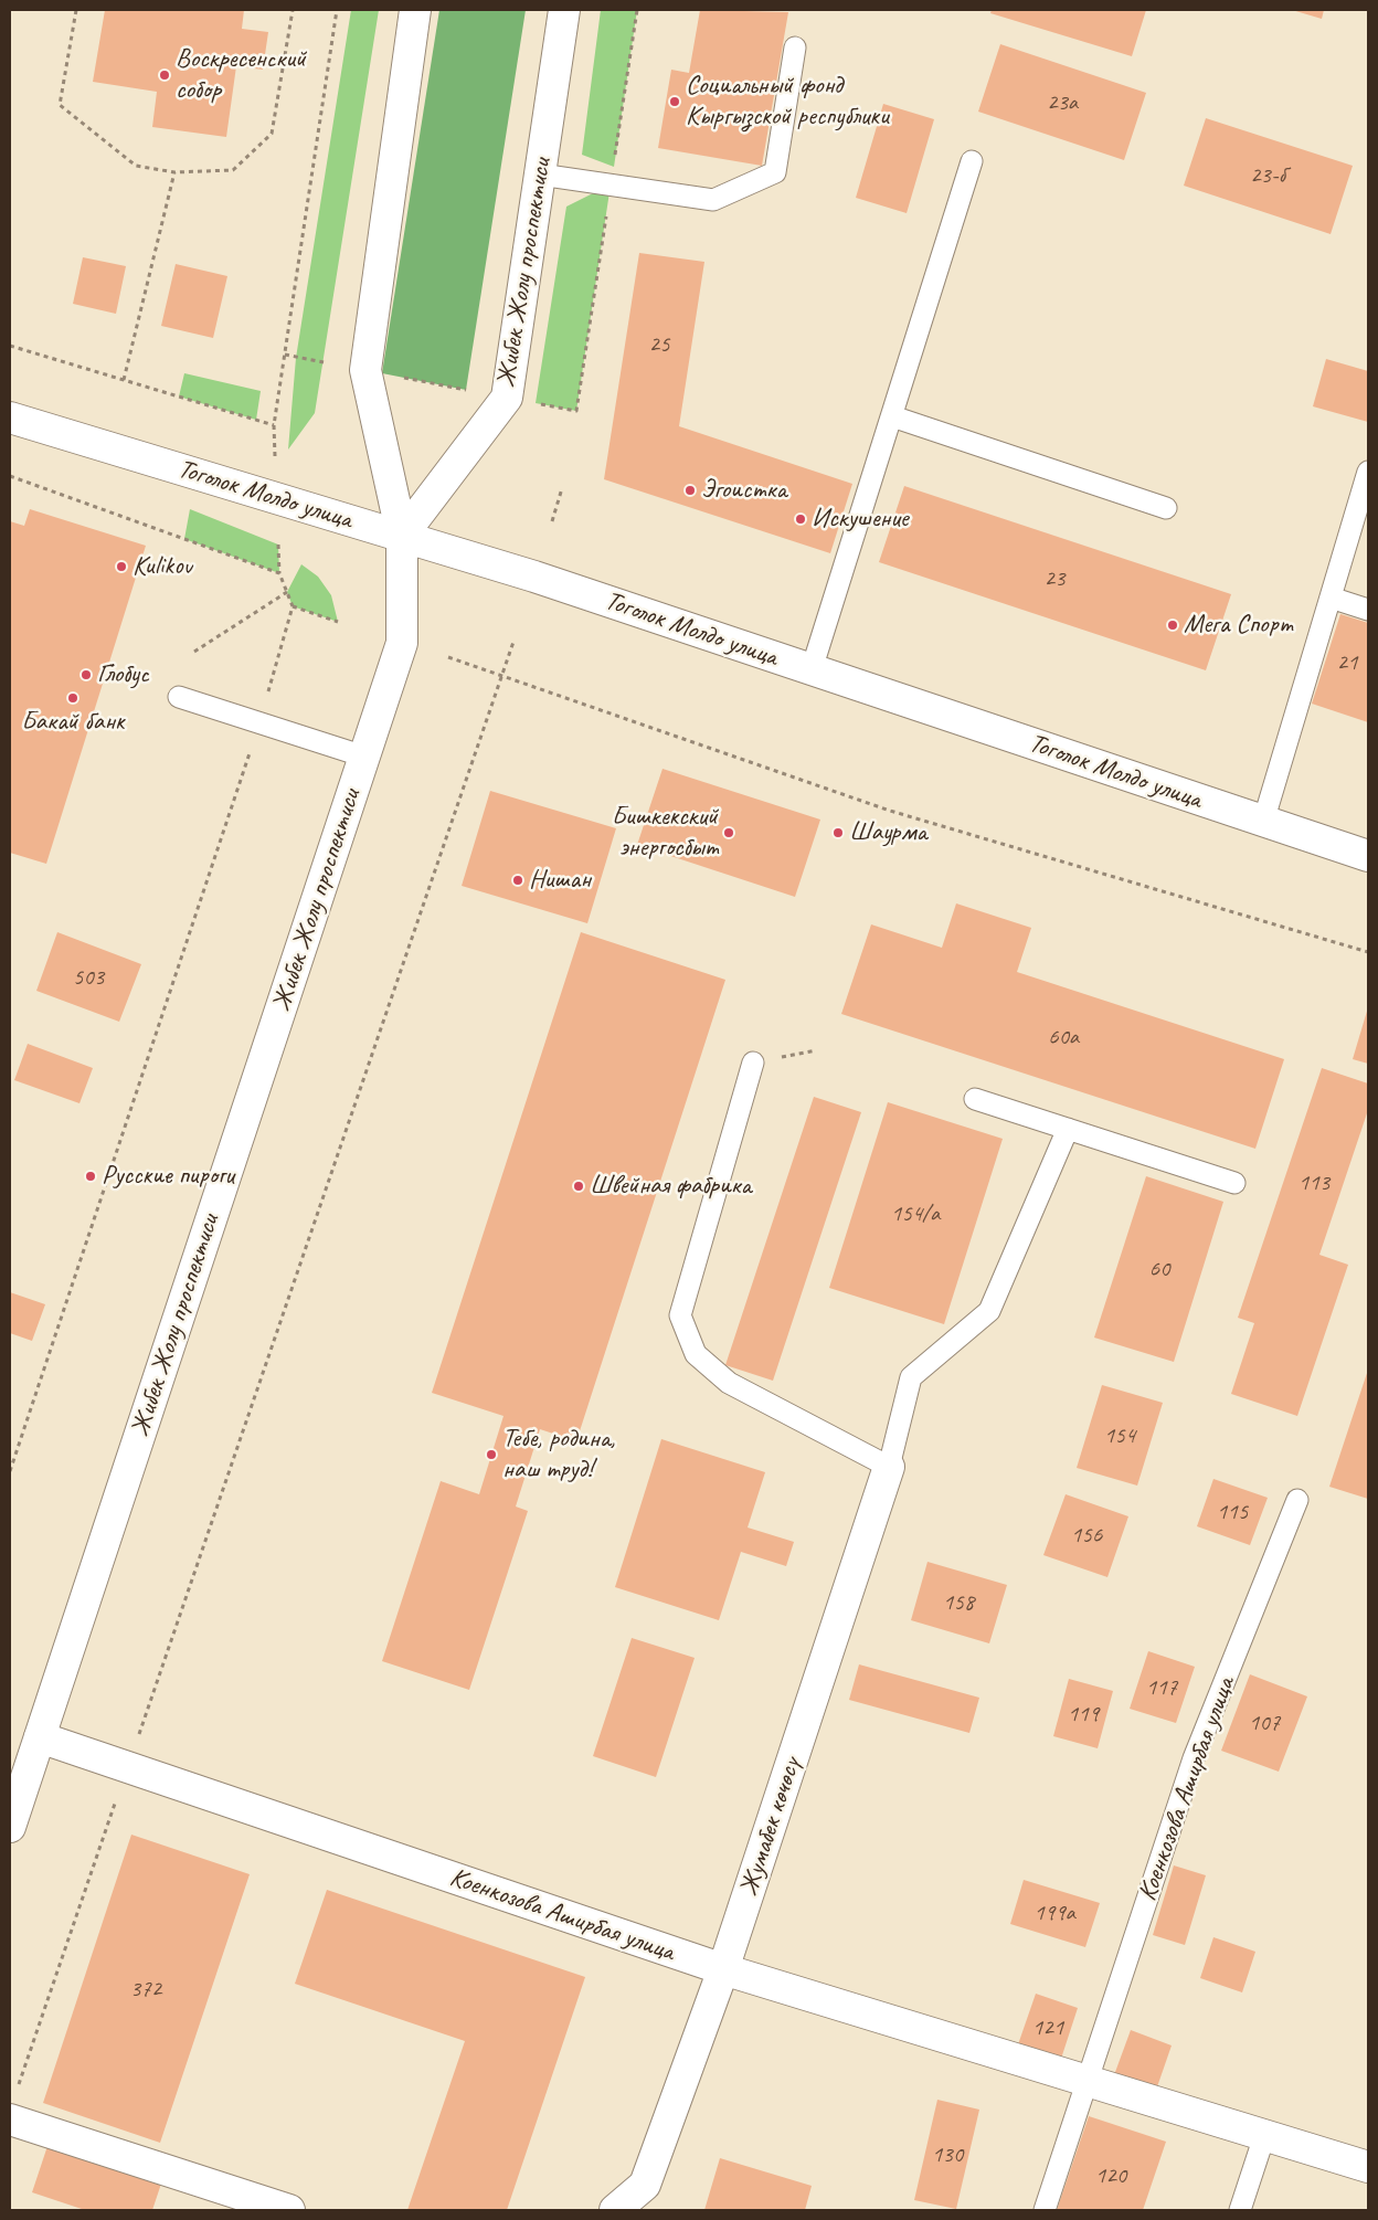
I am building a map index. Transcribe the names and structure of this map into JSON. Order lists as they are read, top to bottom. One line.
{"streets":{"main road":["Жибек Жолу проспектиси","Тоголок Молдо улица","Коенкозова Аширбая улица","Жумабек көчөсү"]},"crossings":[["Жибек Жолу проспектиси","Тоголок Молдо улица"],["Жибек Жолу проспектиси","Коенкозова Аширбая улица"],["Коенкозова Аширбая улица","Жумабек көчөсү"]],"places":["Воскресенский собор","Социальный фонд Кыргызской республики","Эгоистка","Искушение","Kulikov","Мега Спорт","Глобус","Бакай банк","Бишкекский энергосбыт","Шаурма","Нишан","Русские пироги","Швейная фабрика","Тебе, родина, наш труд!"],"house_numbers":["23а","23-б","25","23","21","503","60а","113","154/а","60","154","115","156","158","117","119","107","199а","372","121","130","120"]}
